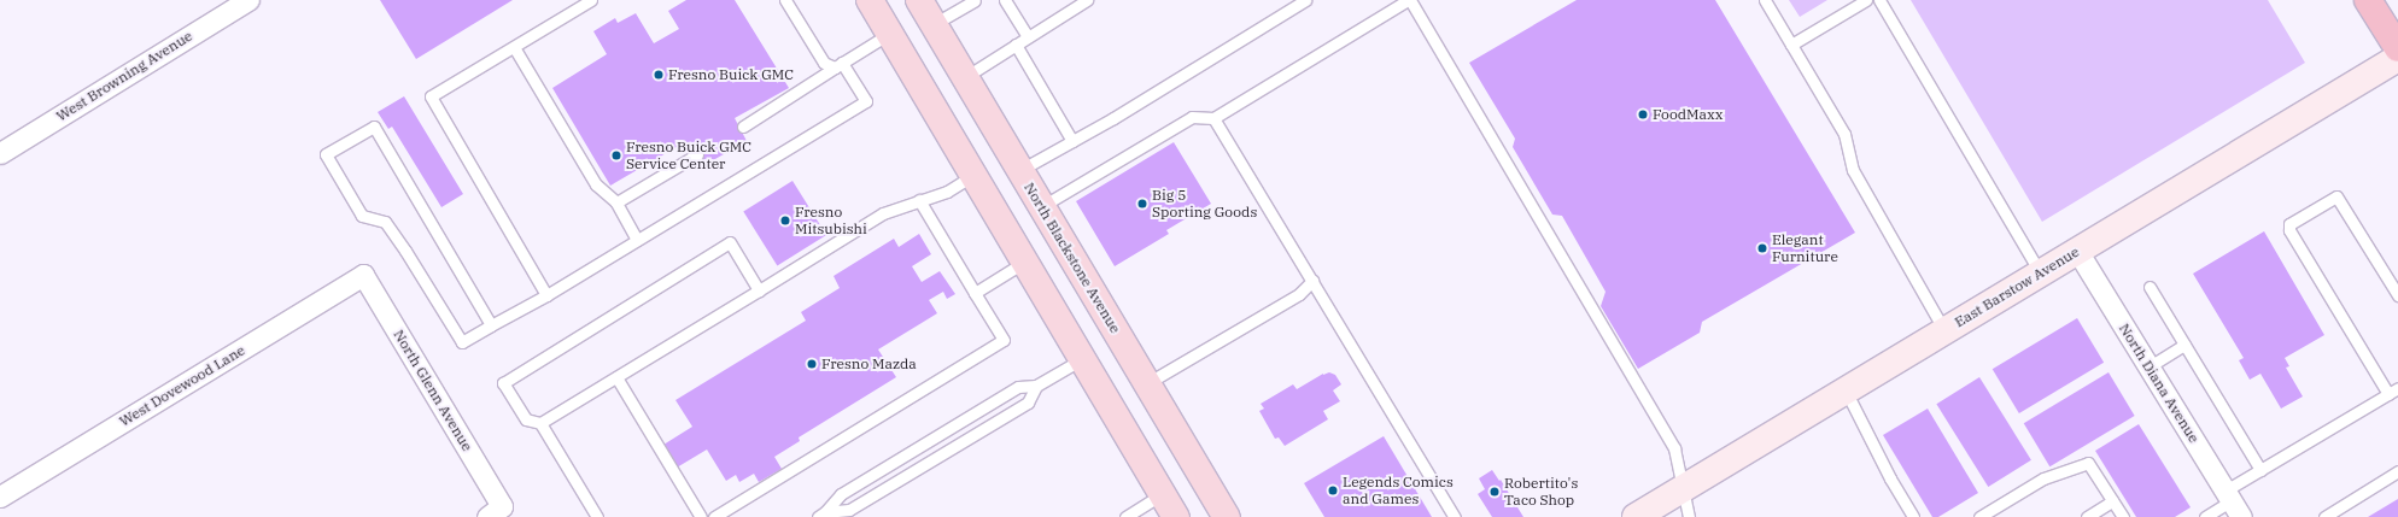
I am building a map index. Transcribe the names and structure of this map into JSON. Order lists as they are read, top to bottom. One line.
{"streets":{"main road":["North Blackstone Avenue","East Barstow Avenue"],"street":["West Browning Avenue","North Diana Avenue","West Dovewood Lane","North Glenn Avenue"]},"crossings":[["East Barstow Avenue","North Diana Avenue"],["West Dovewood Lane","North Glenn Avenue"]],"places":["Fresno Buick GMC","FoodMaxx","Fresno Buick GMC Service Center","Big 5 Sporting Goods","Fresno Mitsubishi","Elegant Furniture","Fresno Mazda","Legends Comics and Games","Robertito's Taco Shop"]}
